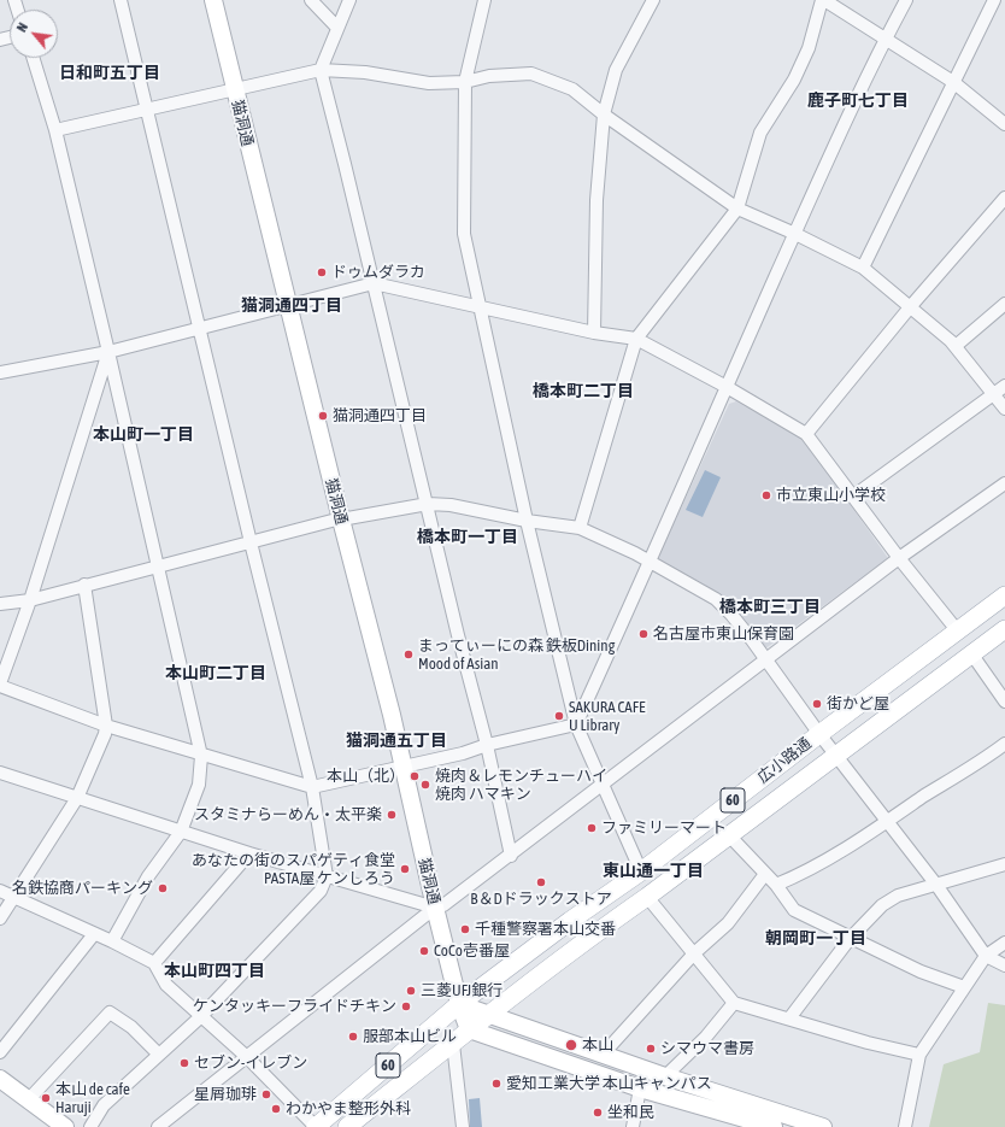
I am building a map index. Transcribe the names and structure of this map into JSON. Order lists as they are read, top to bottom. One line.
{"streets":{"main road":["広小路通","60"],"street":["猫洞通"]},"crossings":[["猫洞通","広小路通"]],"districts":["日和町五丁目","鹿子町七丁目","猫洞通四丁目","橋本町二丁目","本山町一丁目","橋本町一丁目","橋本町三丁目","本山町二丁目","猫洞通五丁目","東山通一丁目","朝岡町一丁目","本山町四丁目"],"places":["ドゥムダラカ","猫洞通四丁目","市立東山小学校","名古屋市東山保育園","まってぃーにの森 鉄板Dining Mood of Asian","街かど屋","SAKURA CAFE U Library","本山（北）","焼肉＆レモンチューハイ 焼肉 ハマキン","スタミナらーめん・太平楽","ファミリーマート","あなたの街のスパゲティ食堂 PASTA屋 ケンしろう","B＆Dドラックストア","名鉄協商パーキング","千種警察署本山交番","CoCo壱番屋","三菱UFJ銀行","ケンタッキーフライドチキン","服部本山ビル","本山","シマウマ書房","セブン-イレブン","愛知工業大学 本山キャンパス","星屑珈琲","本山 de cafe Haruji","わかやま整形外科","坐和民"],"north":"top left"}
